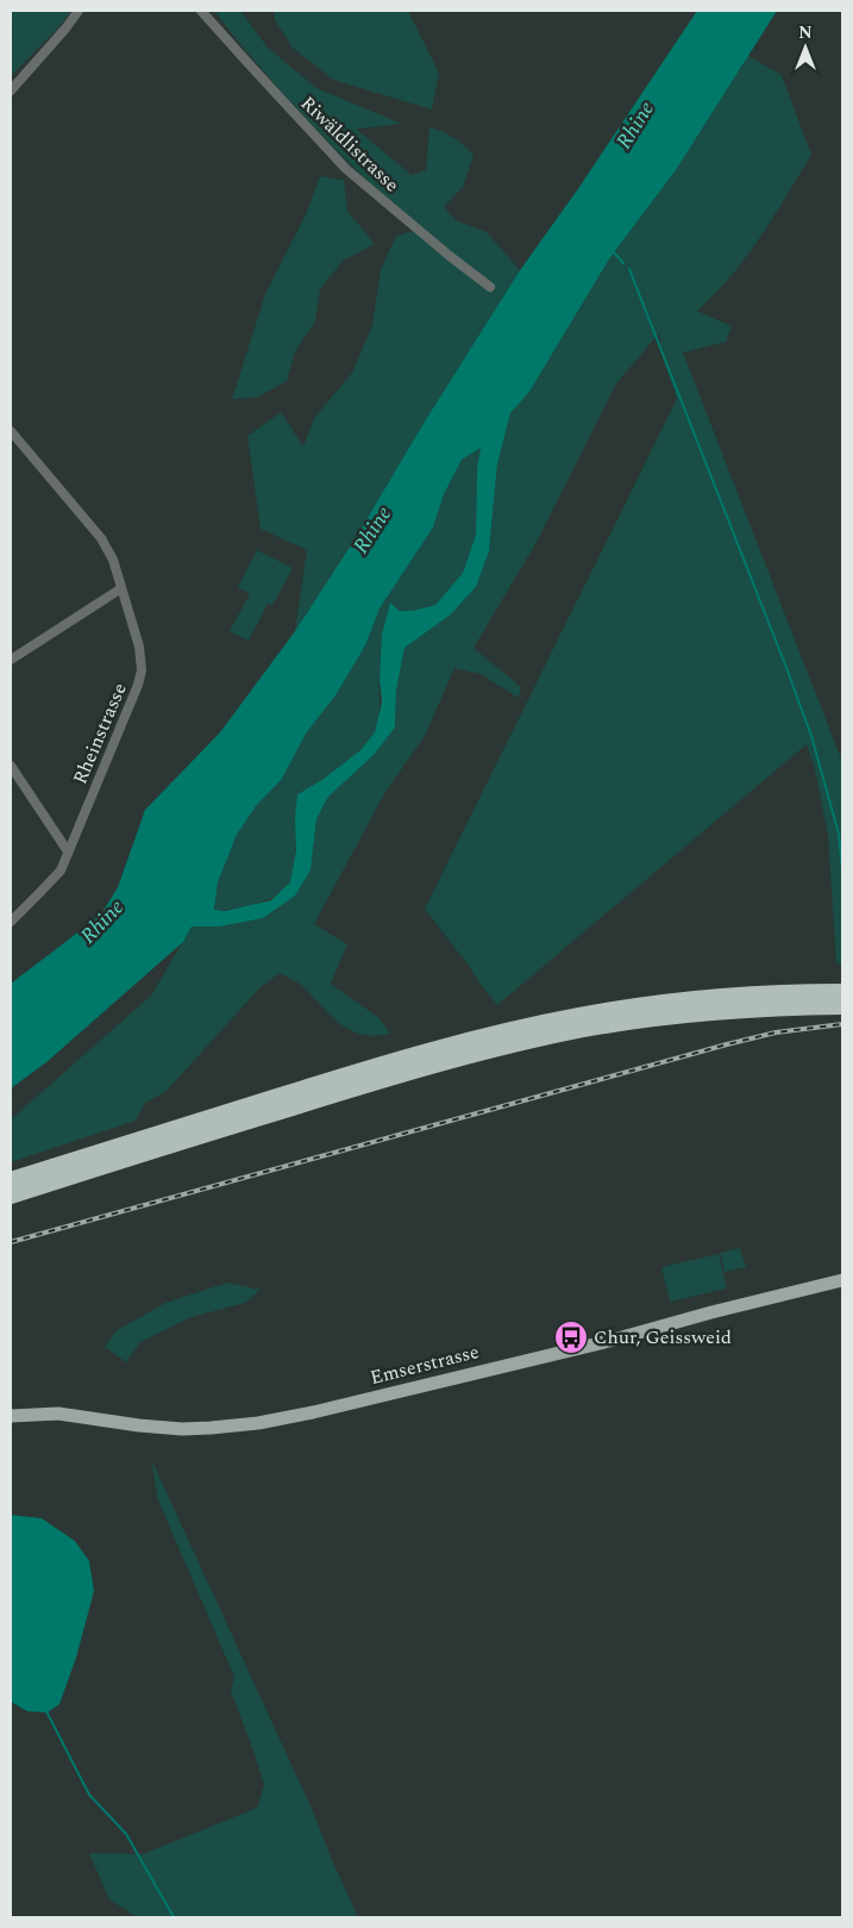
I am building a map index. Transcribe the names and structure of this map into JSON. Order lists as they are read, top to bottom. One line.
{"streets":{"main road":["Emserstrasse"],"street":["Riwäldlistrasse","Rheinstrasse"]},"water":["Rhine"],"places":{"bus stop":["Chur, Geissweid"]},"north":"top"}
